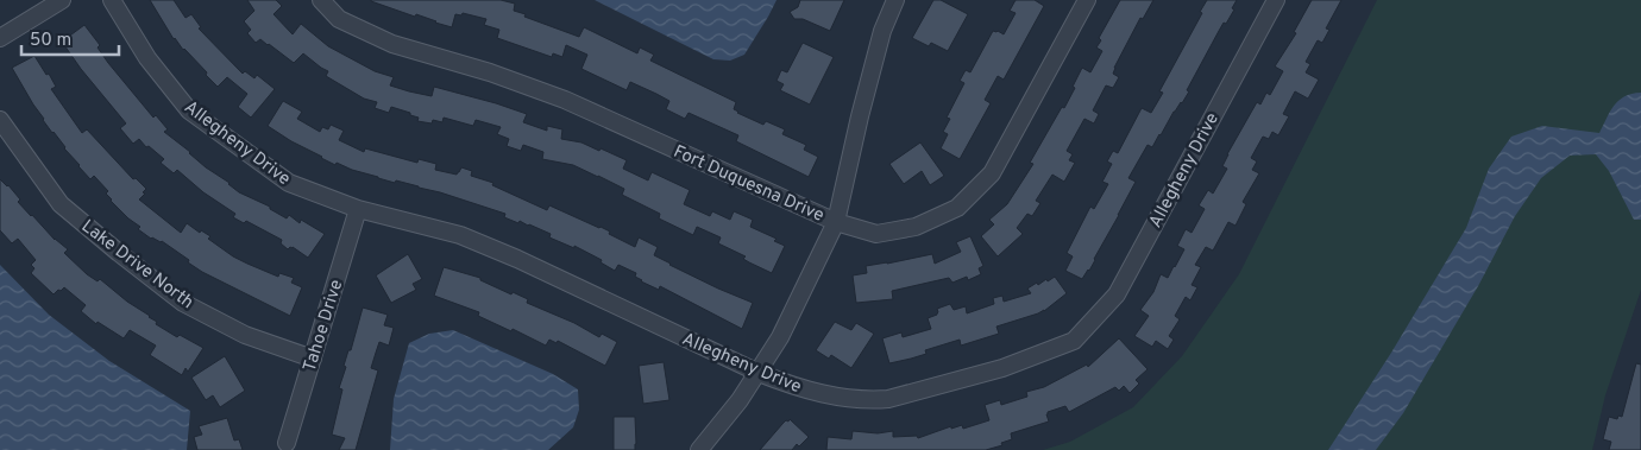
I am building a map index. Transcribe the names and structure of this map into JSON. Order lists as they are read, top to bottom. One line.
{"streets":{"street":["Allegheny Drive","Fort Duquesna Drive","Lake Drive North","Tahoe Drive"]},"crossings":[["Allegheny Drive","Tahoe Drive"],["Lake Drive North","Tahoe Drive"]],"scale_bar":"50 m"}
